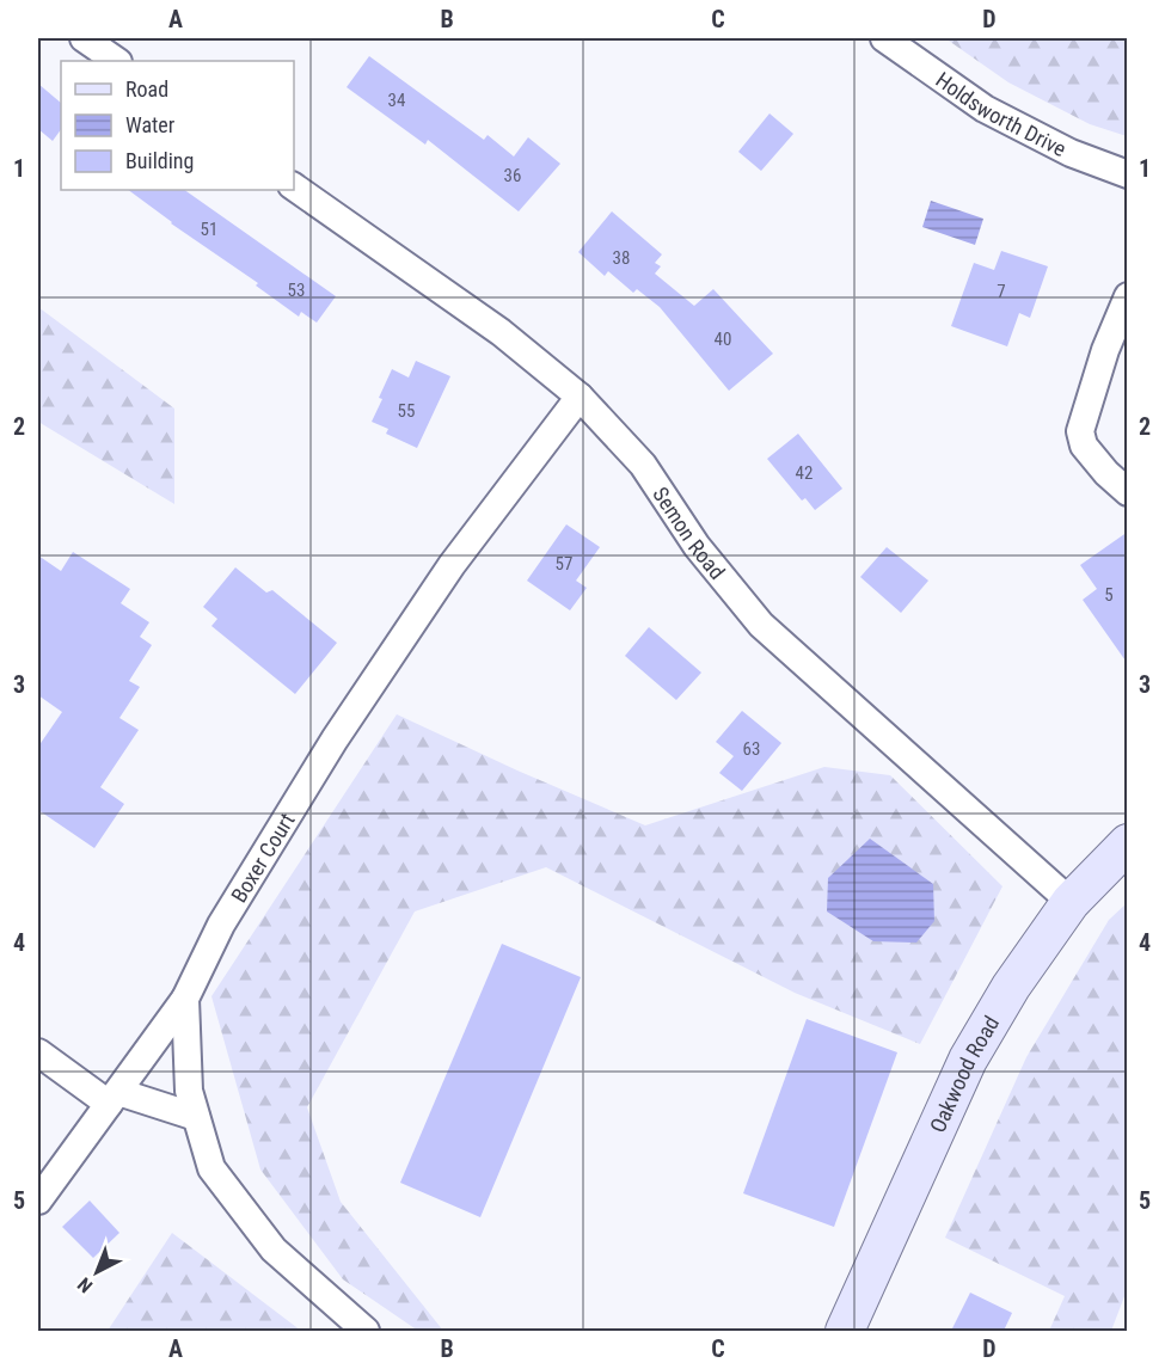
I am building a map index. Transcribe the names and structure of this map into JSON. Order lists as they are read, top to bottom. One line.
{"streets":{"main road":["Oakwood Road"],"street":["Holdsworth Drive","Semon Road","Boxer Court"]},"crossings":[["Semon Road","Boxer Court"],["Semon Road","Oakwood Road"]],"house_numbers":["34","36","51","38","53","7","40","55","42","57","5","63"],"legend":["Road","Water","Building"],"north":"bottom left","grid":{"columns":["A","B","C","D"],"rows":["1","2","3","4","5"]}}
